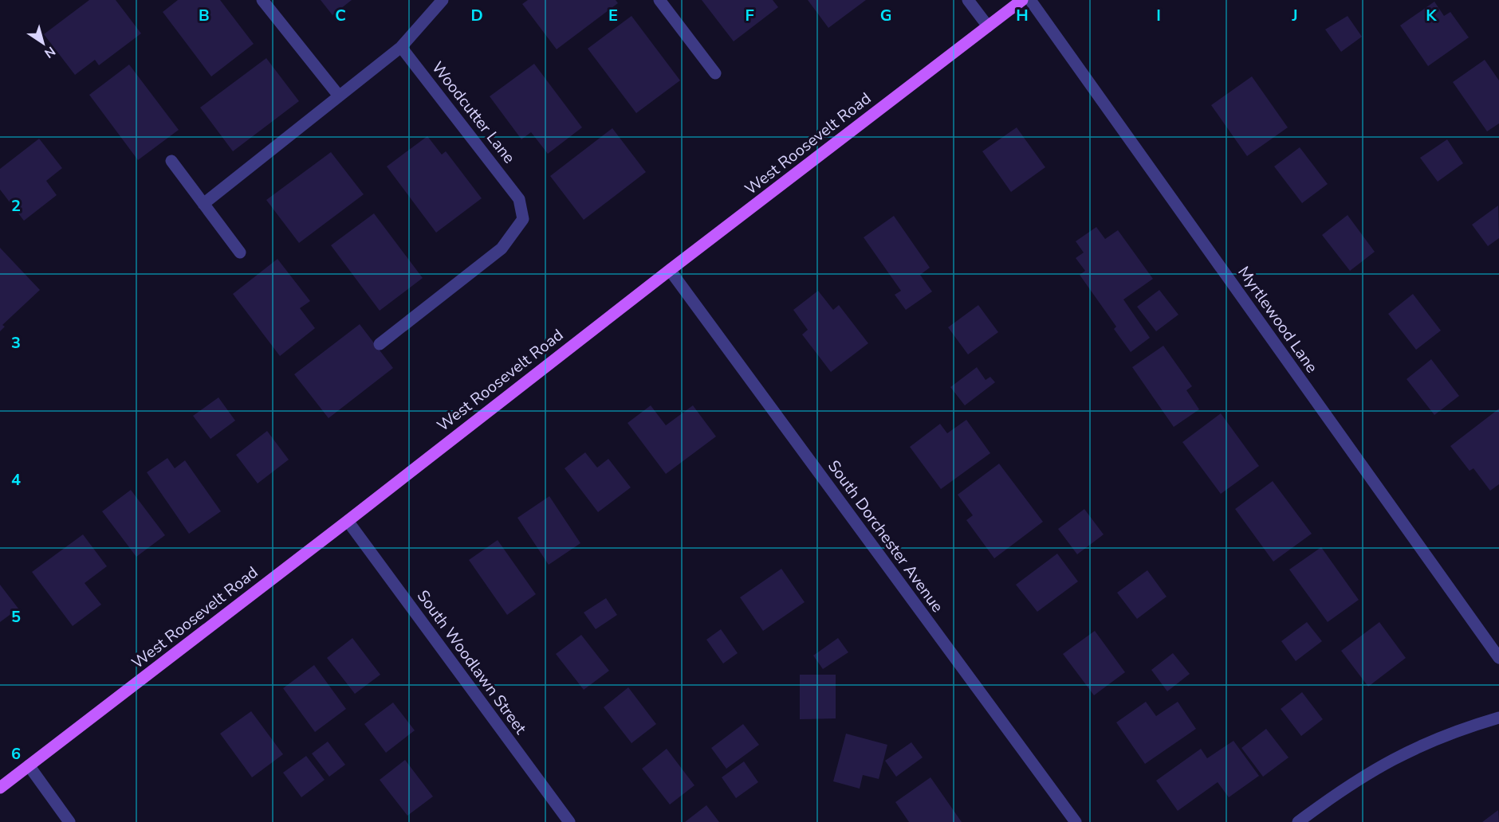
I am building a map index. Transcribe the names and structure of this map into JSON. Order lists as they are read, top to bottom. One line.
{"streets":{"main road":["West Roosevelt Road"],"street":["Woodcutter Lane","Myrtlewood Lane","South Dorchester Avenue","South Woodlawn Street"]},"crossings":[["West Roosevelt Road","South Dorchester Avenue"],["West Roosevelt Road","South Woodlawn Street"]],"north":"bottom right","grid":{"columns":["B","C","D","E","F","G","H","I","J","K"],"rows":["2","3","4","5","6"]}}
